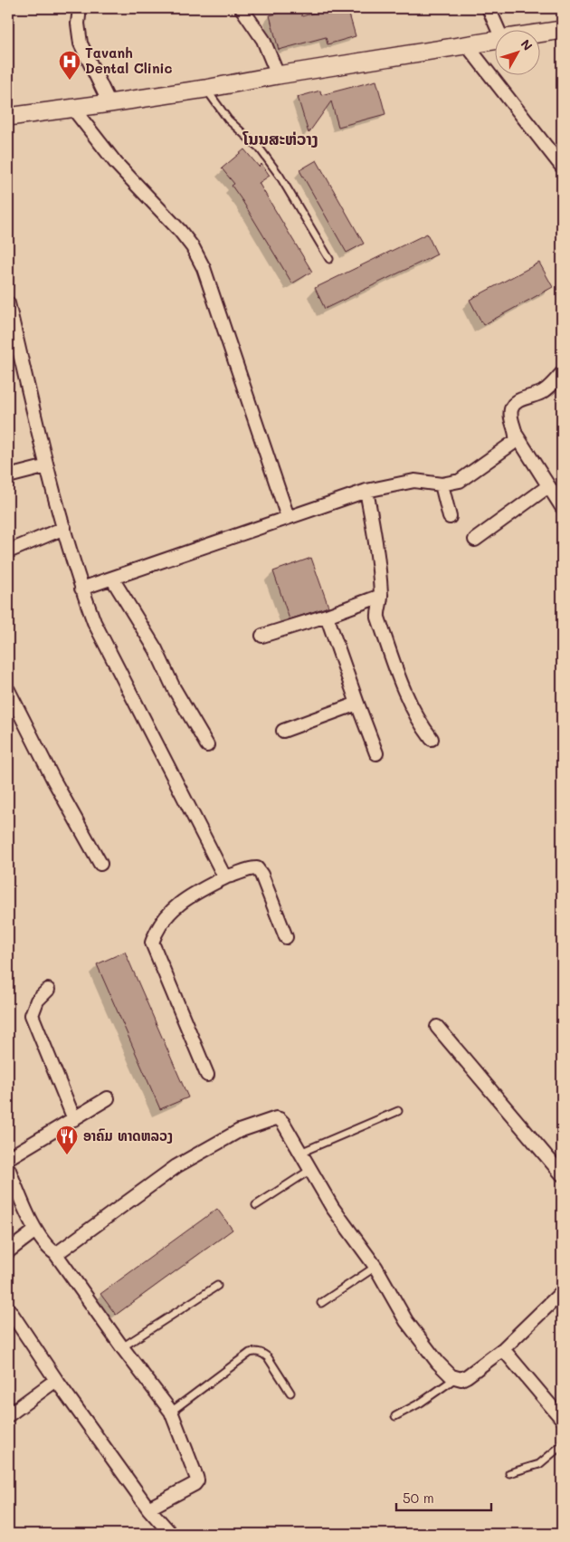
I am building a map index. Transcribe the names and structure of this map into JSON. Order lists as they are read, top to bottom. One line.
{"districts":["ໂນນສະຫ່ວາງ"],"places":{"hospital":["Tavanh Dental Clinic"],"restaurant":["ອາຄົມ ທາດຫລວງ"]},"scale_bar":"50 m","north":"top right"}
